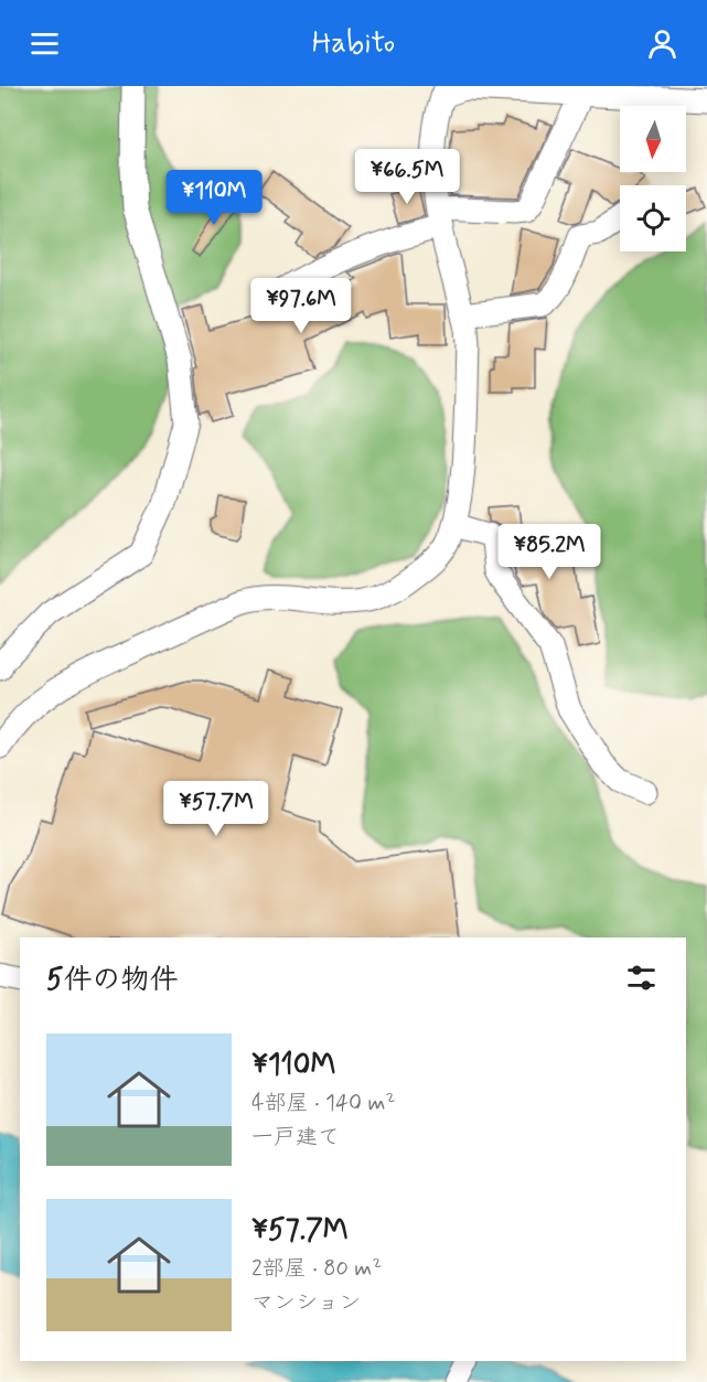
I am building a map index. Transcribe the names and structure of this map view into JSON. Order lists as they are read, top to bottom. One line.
{"north":"bottom","page":{"header":"Habito","price":["¥66.5M","¥110M","¥97.6M","¥85.2M","¥57.7M"],"heading":"5件の物件","list":[{"name":"¥110M","note":"4部屋 · 140 m² · 一戸建て"},{"name":"¥57.7M","note":"2部屋 · 80 m² · マンション"}]}}
